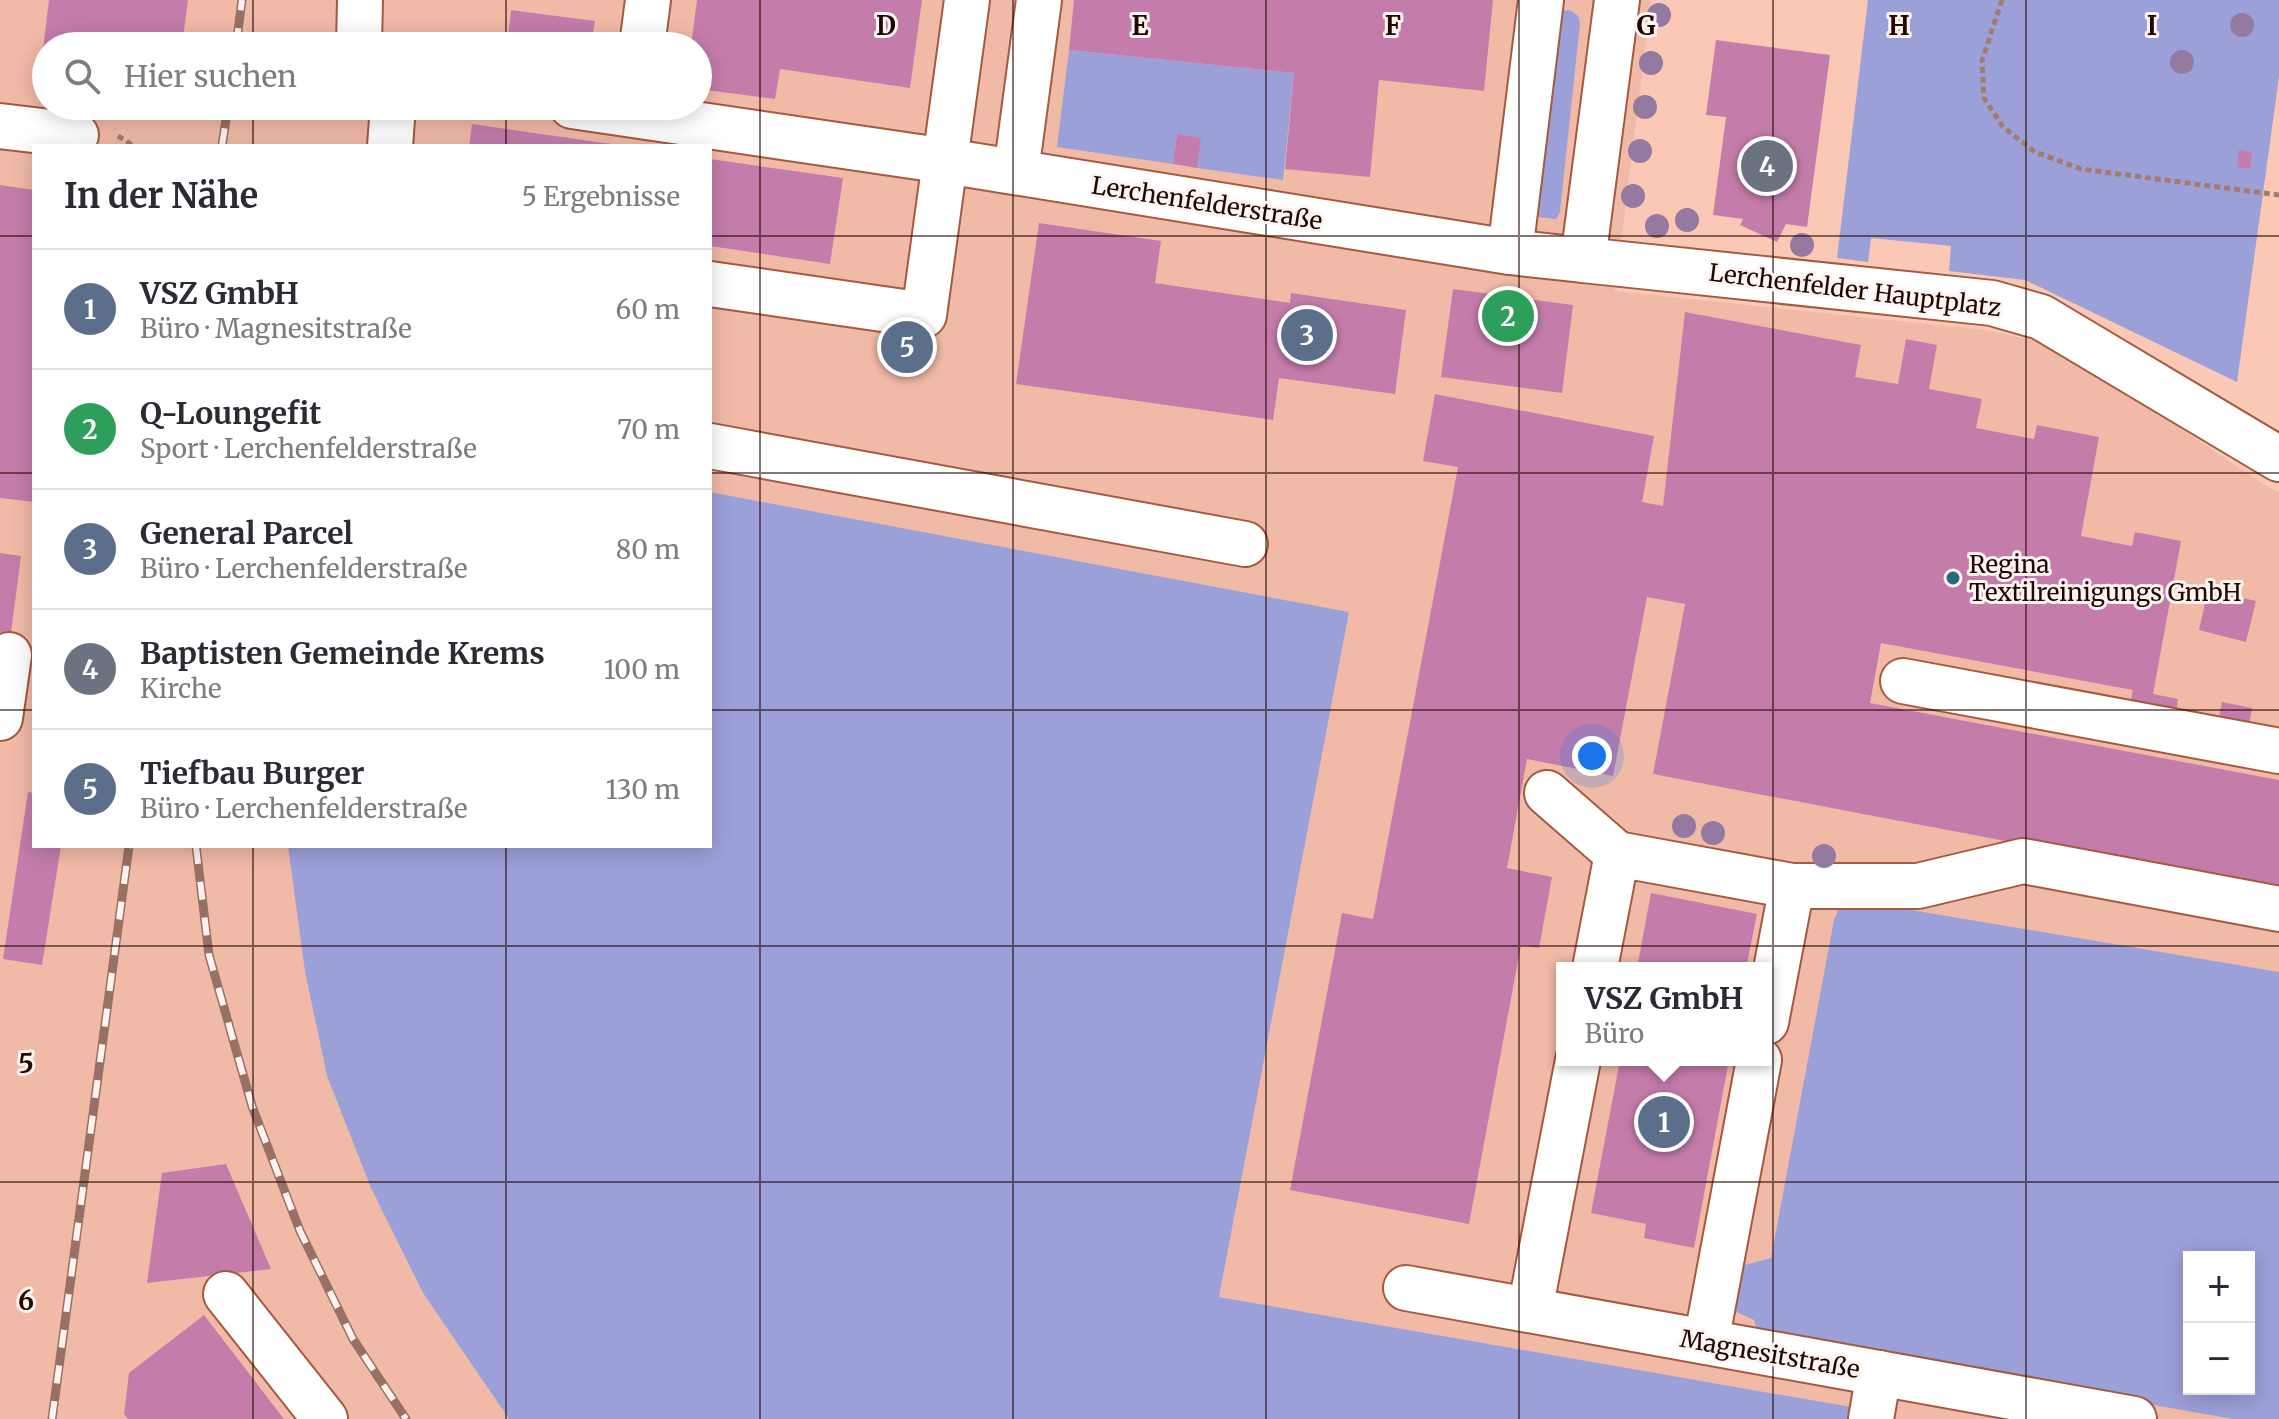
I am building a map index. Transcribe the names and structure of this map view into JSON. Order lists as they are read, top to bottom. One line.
{"streets":{"street":["Lerchenfelderstraße","Lerchenfelder Hauptplatz","Magnesitstraße"]},"crossings":[["Lerchenfelderstraße","Lerchenfelder Hauptplatz"]],"places":["Regina Textilreinigungs GmbH"],"page":{"search":"Hier suchen","pins":["4","2","3","5","1"],"heading":["In der Nähe","5 Ergebnisse"],"list":[{"mark":"1","name":"VSZ GmbH","note":"Büro · Magnesitstraße","value":"60 m"},{"mark":"2","name":"Q-Loungefit","note":"Sport · Lerchenfelderstraße","value":"70 m"},{"mark":"3","name":"General Parcel","note":"Büro · Lerchenfelderstraße","value":"80 m"},{"mark":"4","name":"Baptisten Gemeinde Krems","note":"Kirche","value":"100 m"},{"mark":"5","name":"Tiefbau Burger","note":"Büro · Lerchenfelderstraße","value":"130 m"}],"popup":["VSZ GmbH","Büro"],"map_buttons":["+","−"]},"grid":{"columns":["D","E","F","G","H","I"],"rows":["5","6"]}}
